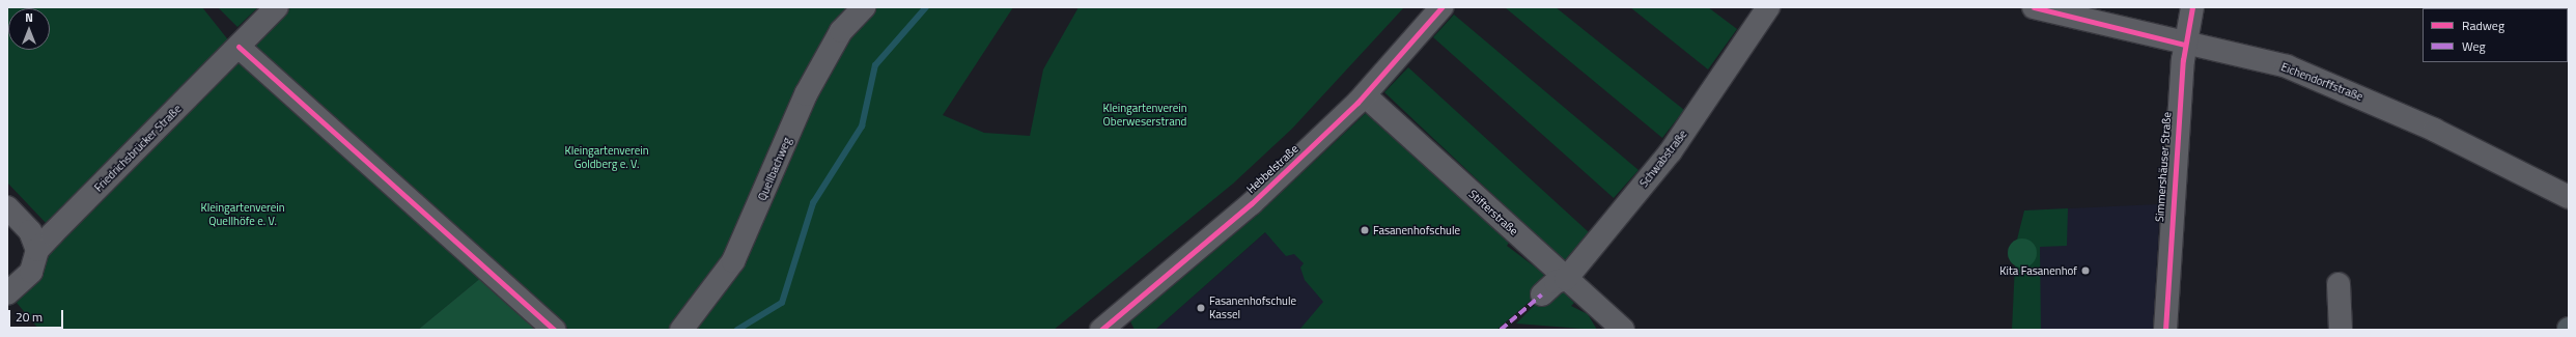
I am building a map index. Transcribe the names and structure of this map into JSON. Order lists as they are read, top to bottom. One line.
{"streets":{"street":["Eichendorffstraße","Friedrichsbrücker Straße","Schwabstraße","Simmershäuser Straße","Quellbachweg","Hebbelstraße","Stifterstraße"]},"crossings":[["Eichendorffstraße","Simmershäuser Straße"],["Schwabstraße","Stifterstraße"],["Hebbelstraße","Stifterstraße"]],"parks":["Kleingartenverein Oberweserstrand","Kleingartenverein Goldberg e. V.","Kleingartenverein Quellhöfe e. V."],"places":["Fasanenhofschule","Kita Fasanenhof","Fasanenhofschule Kassel"],"legend":["Radweg","Weg"],"scale_bar":"20 m","north":"top"}
